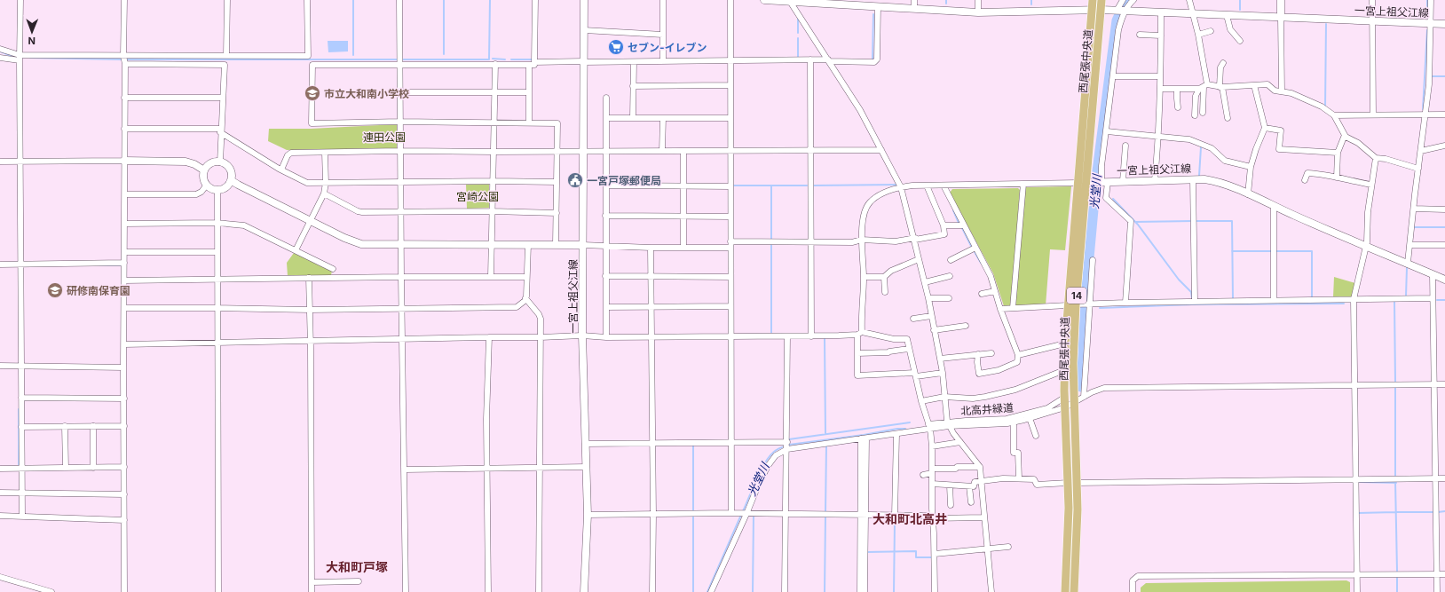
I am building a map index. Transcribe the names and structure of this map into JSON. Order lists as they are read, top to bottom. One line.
{"streets":{"main road":["一宮上祖父江線","西尾張中央道","14"],"street":["北高井緑道"]},"crossings":[["一宮上祖父江線","西尾張中央道"],["西尾張中央道","北高井緑道"]],"districts":["大和町北高井","大和町戸塚"],"water":["光堂川"],"parks":["連田公園","宮崎公園"],"places":{"supermarket":["セブン-イレブン"],"school or university":["市立大和南小学校","研修南保育園"],"public building":["一宮戸塚郵便局"]},"north":"bottom"}
